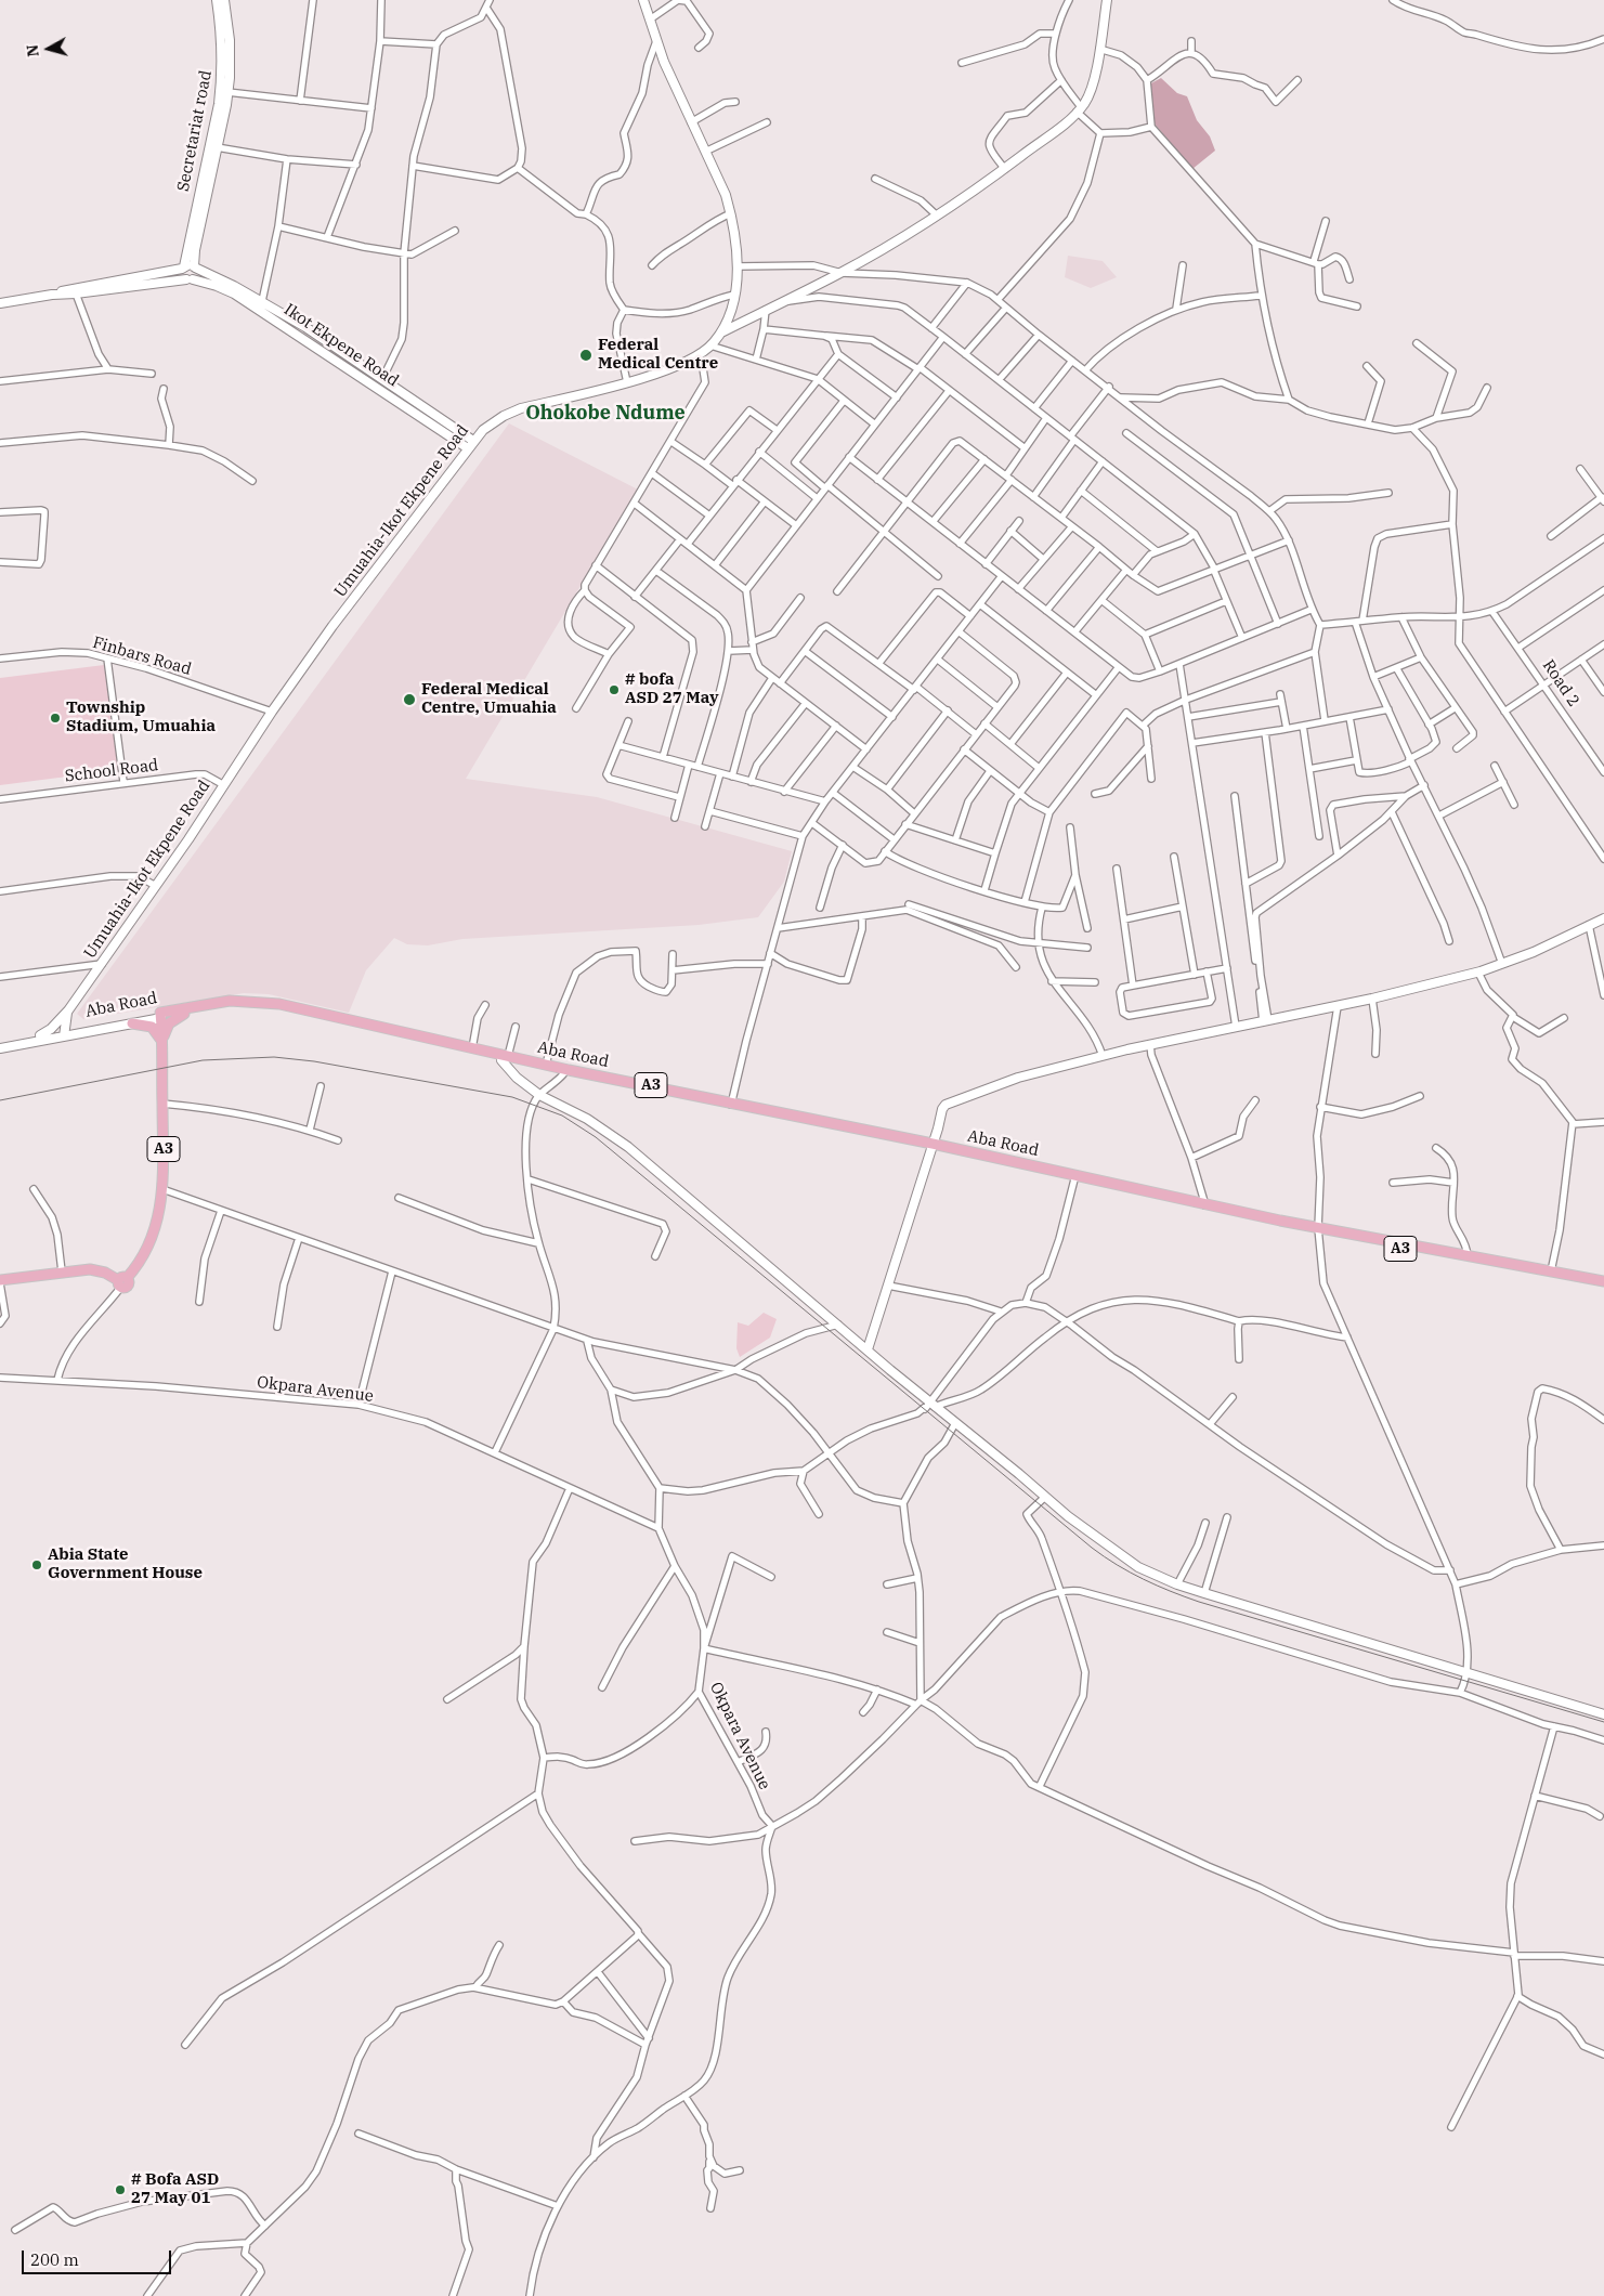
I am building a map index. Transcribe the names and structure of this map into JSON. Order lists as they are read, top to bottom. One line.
{"streets":{"main road":["Aba Road","A3"],"street":["Secretariat road","Ikot Ekpene Road","Umuahia-Ikot Ekpene Road","Finbars Road","Road 2","School Road","Okpara Avenue"]},"crossings":[["Ikot Ekpene Road","Umuahia-Ikot Ekpene Road"],["Umuahia-Ikot Ekpene Road","Finbars Road"],["Umuahia-Ikot Ekpene Road","School Road"],["Aba Road","A3"]],"districts":["Ohokobe Ndume"],"places":["Federal Medical Centre","# bofa ASD 27 May","Federal Medical Centre, Umuahia","Township Stadium, Umuahia","Abia State Government House","# Bofa ASD 27 May 01"],"scale_bar":"200 m","north":"left"}
